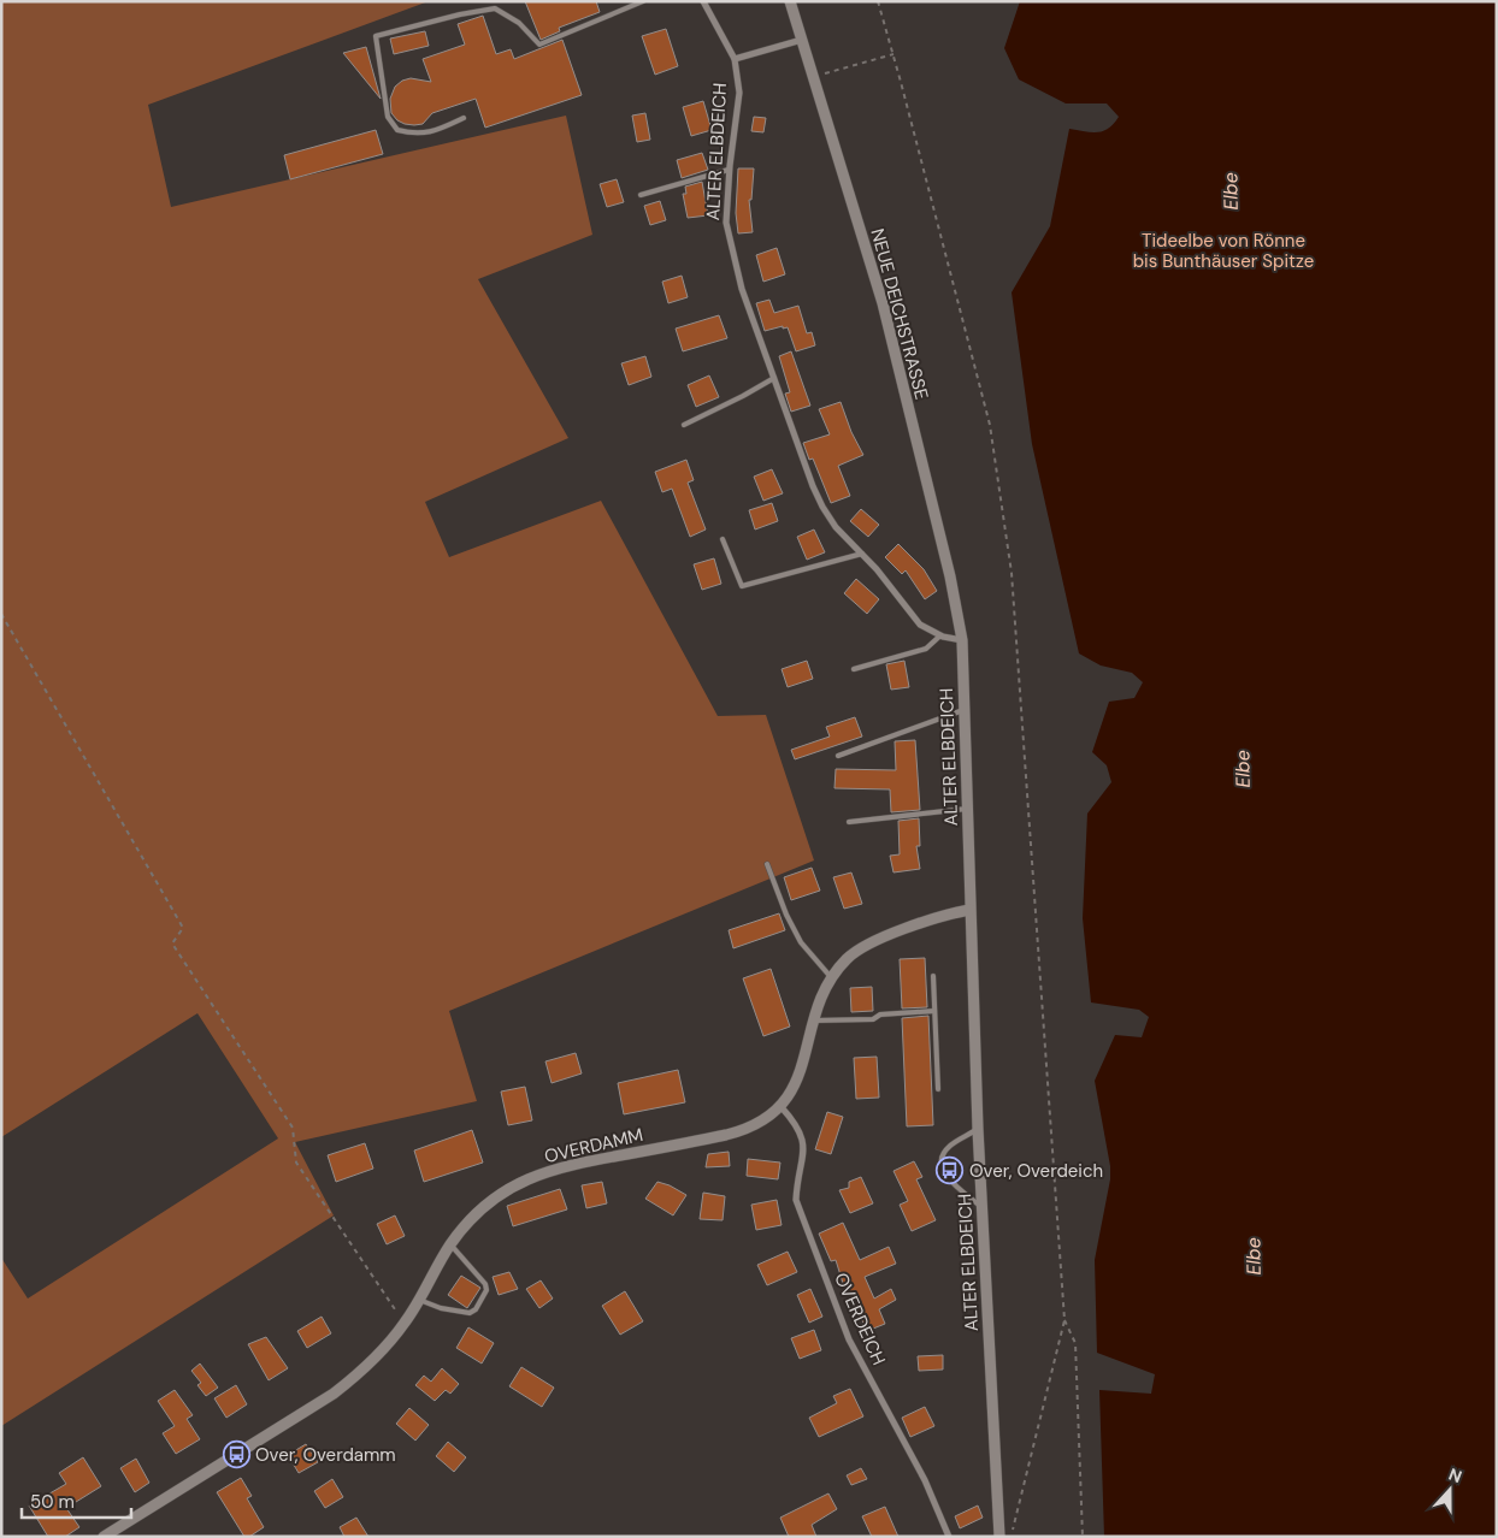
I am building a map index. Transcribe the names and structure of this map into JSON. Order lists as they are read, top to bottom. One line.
{"streets":{"street":["ALTER ELBDEICH","NEUE DEICHSTRASSE","OVERDAMM","OVERDEICH"]},"crossings":[["ALTER ELBDEICH","NEUE DEICHSTRASSE"],["ALTER ELBDEICH","OVERDAMM"],["OVERDAMM","OVERDEICH"]],"water":["Elbe"],"parks":["Tideelbe von Rönne bis Bunthäuser Spitze"],"places":{"bus stop":["Over, Overdeich","Over, Overdamm"]},"scale_bar":"50 m","north":"top"}
